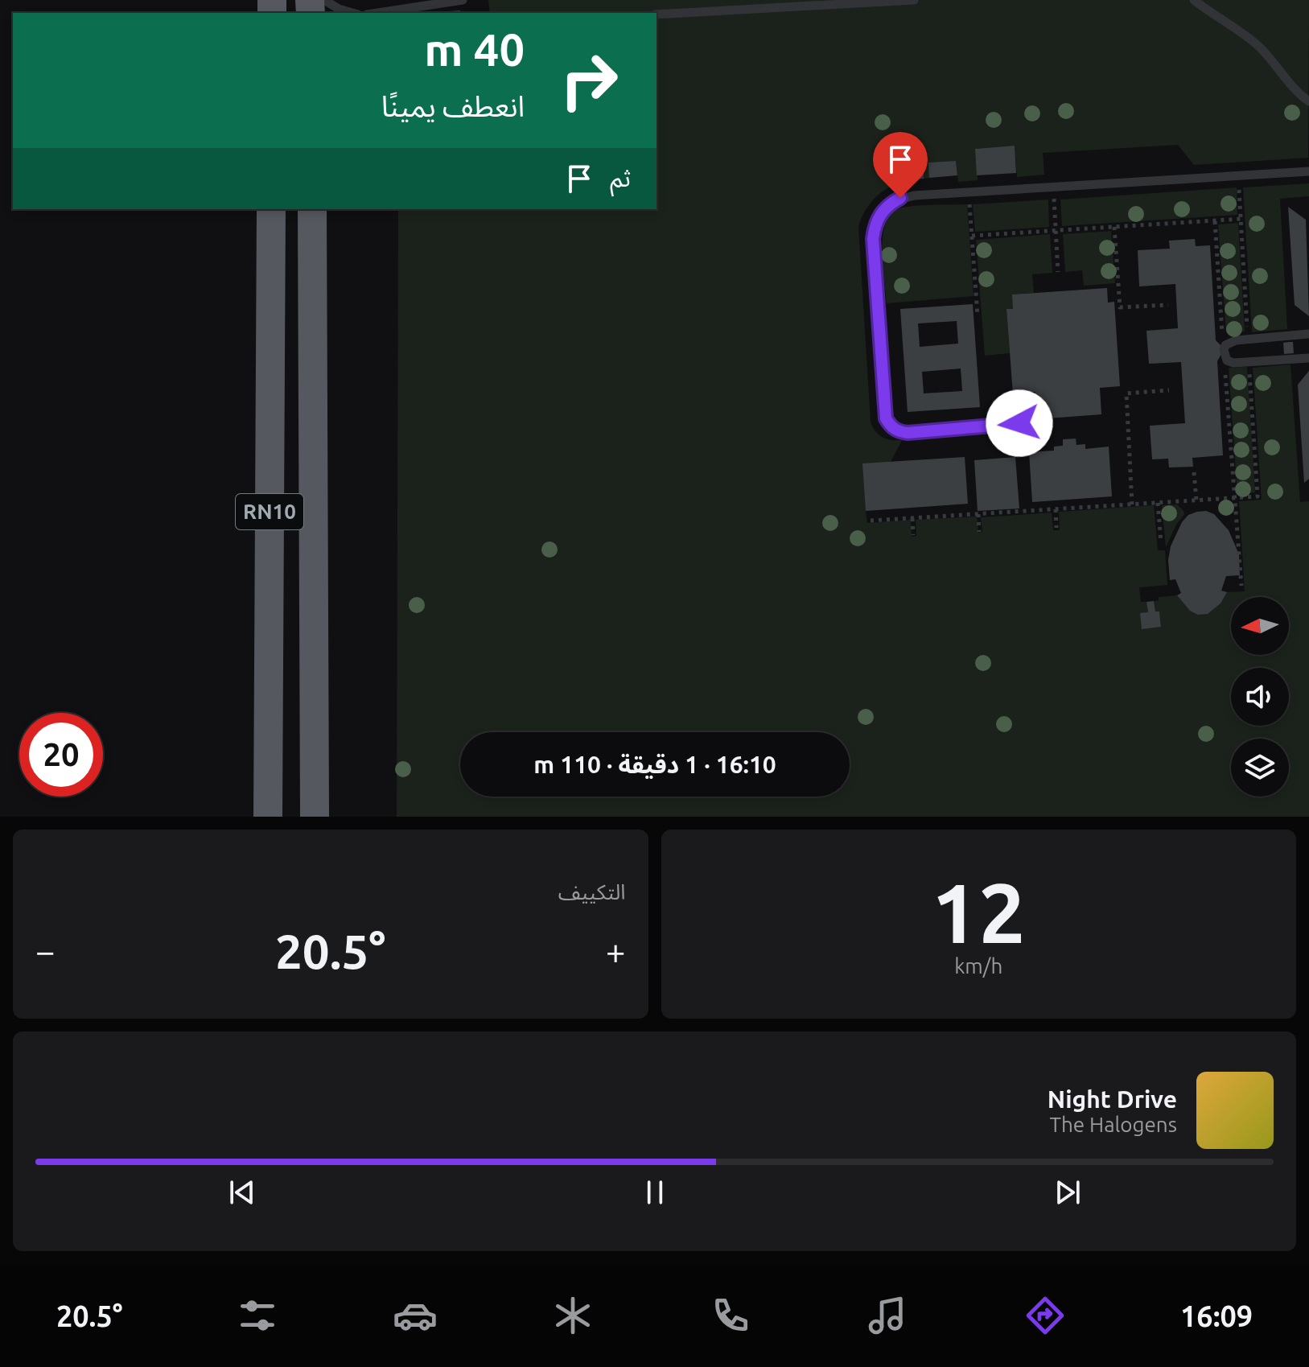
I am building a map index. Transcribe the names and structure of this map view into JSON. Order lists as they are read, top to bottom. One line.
{"streets":{"highway":["RN10"]},"north":"left","page":{"turn":["40 m","انعطف يمينًا"],"then":"ثم","limit":"20","trip":"16:10 · 1 دقيقة · 110 m","tile":[["12","km/h"],"التكييف"],"heat":["−","20.5°","+"],"song":["Night Drive","The Halogens"],"tabs":["16:09","20.5°"]}}
